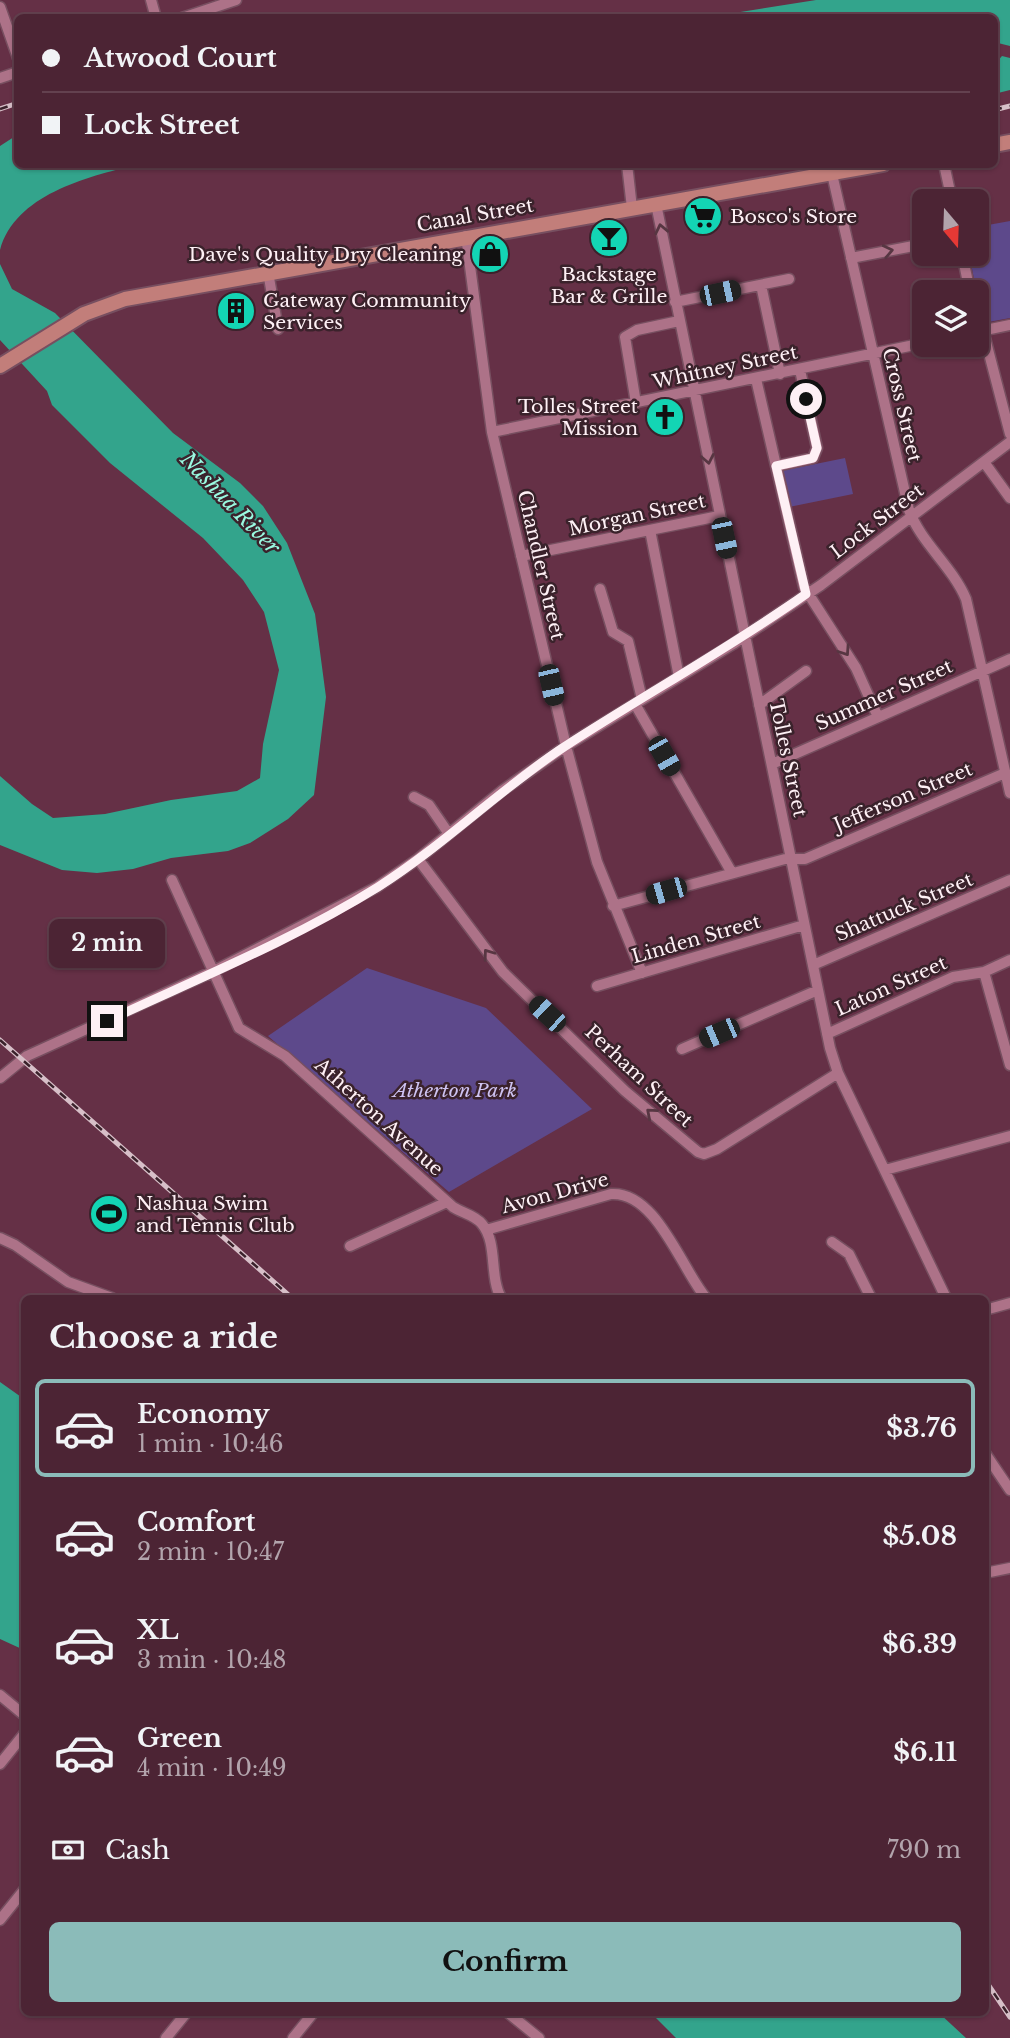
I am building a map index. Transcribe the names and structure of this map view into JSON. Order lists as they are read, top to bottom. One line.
{"streets":{"street":["Canal Street","Whitney Street","Cross Street","Morgan Street","Lock Street","Chandler Street","Summer Street","Tolles Street","Jefferson Street","Shattuck Street","Linden Street","Laton Street","Perham Street","Atherton Avenue","Avon Drive"]},"crossings":[["Canal Street","Cross Street"],["Canal Street","Chandler Street"],["Canal Street","Tolles Street"],["Whitney Street","Cross Street"],["Whitney Street","Chandler Street"],["Whitney Street","Tolles Street"],["Cross Street","Lock Street"],["Cross Street","Summer Street"],["Cross Street","Jefferson Street"],["Morgan Street","Chandler Street"],["Morgan Street","Tolles Street"],["Lock Street","Chandler Street"],["Lock Street","Tolles Street"],["Lock Street","Perham Street"],["Lock Street","Atherton Avenue"],["Chandler Street","Jefferson Street"],["Chandler Street","Linden Street"],["Summer Street","Tolles Street"],["Tolles Street","Jefferson Street"],["Tolles Street","Shattuck Street"],["Tolles Street","Linden Street"],["Tolles Street","Laton Street"],["Tolles Street","Perham Street"],["Atherton Avenue","Avon Drive"]],"one_way":["Perham Street"],"water":["Nashua River"],"parks":["Atherton Park"],"places":{"supermarket":["Bosco's Store"],"bar":["Backstage Bar & Grille"],"shop":["Dave's Quality Dry Cleaning"],"building":["Gateway Community Services"],"church":["Tolles Street Mission"],"sports":["Nashua Swim and Tennis Club"]},"north":"bottom","page":{"banner":["Atwood Court","Lock Street"],"bubble":"2 min","heading":"Choose a ride","list":[{"name":"Economy","note":"1 min · 10:46","value":"$3.76"},{"name":"Comfort","note":"2 min · 10:47","value":"$5.08"},{"name":"XL","note":"3 min · 10:48","value":"$6.39"},{"name":"Green","note":"4 min · 10:49","value":"$6.11"}],"pay":["Cash","790 m"],"buttons":"Confirm"}}
